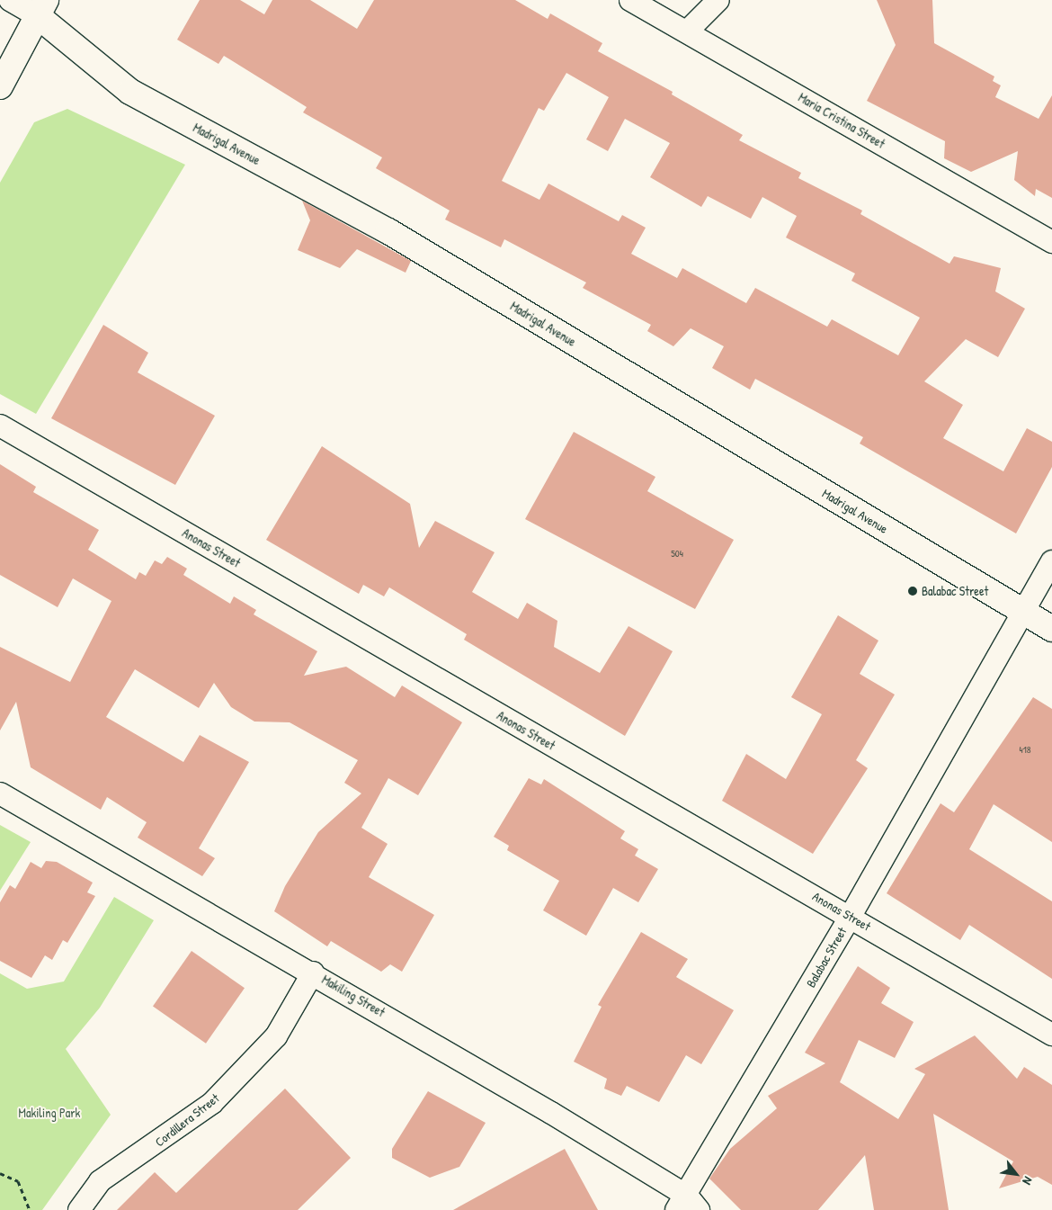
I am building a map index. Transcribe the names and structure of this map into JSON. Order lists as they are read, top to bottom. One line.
{"streets":{"street":["Maria Cristina Street","Madrigal Avenue","Anonas Street","Balabac Street","Makiling Street","Cordillera Street"]},"crossings":[["Madrigal Avenue","Balabac Street"],["Anonas Street","Balabac Street"],["Balabac Street","Makiling Street"],["Makiling Street","Cordillera Street"]],"parks":["Makiling Park"],"places":["Balabac Street"],"house_numbers":["504","418"],"north":"bottom right"}
